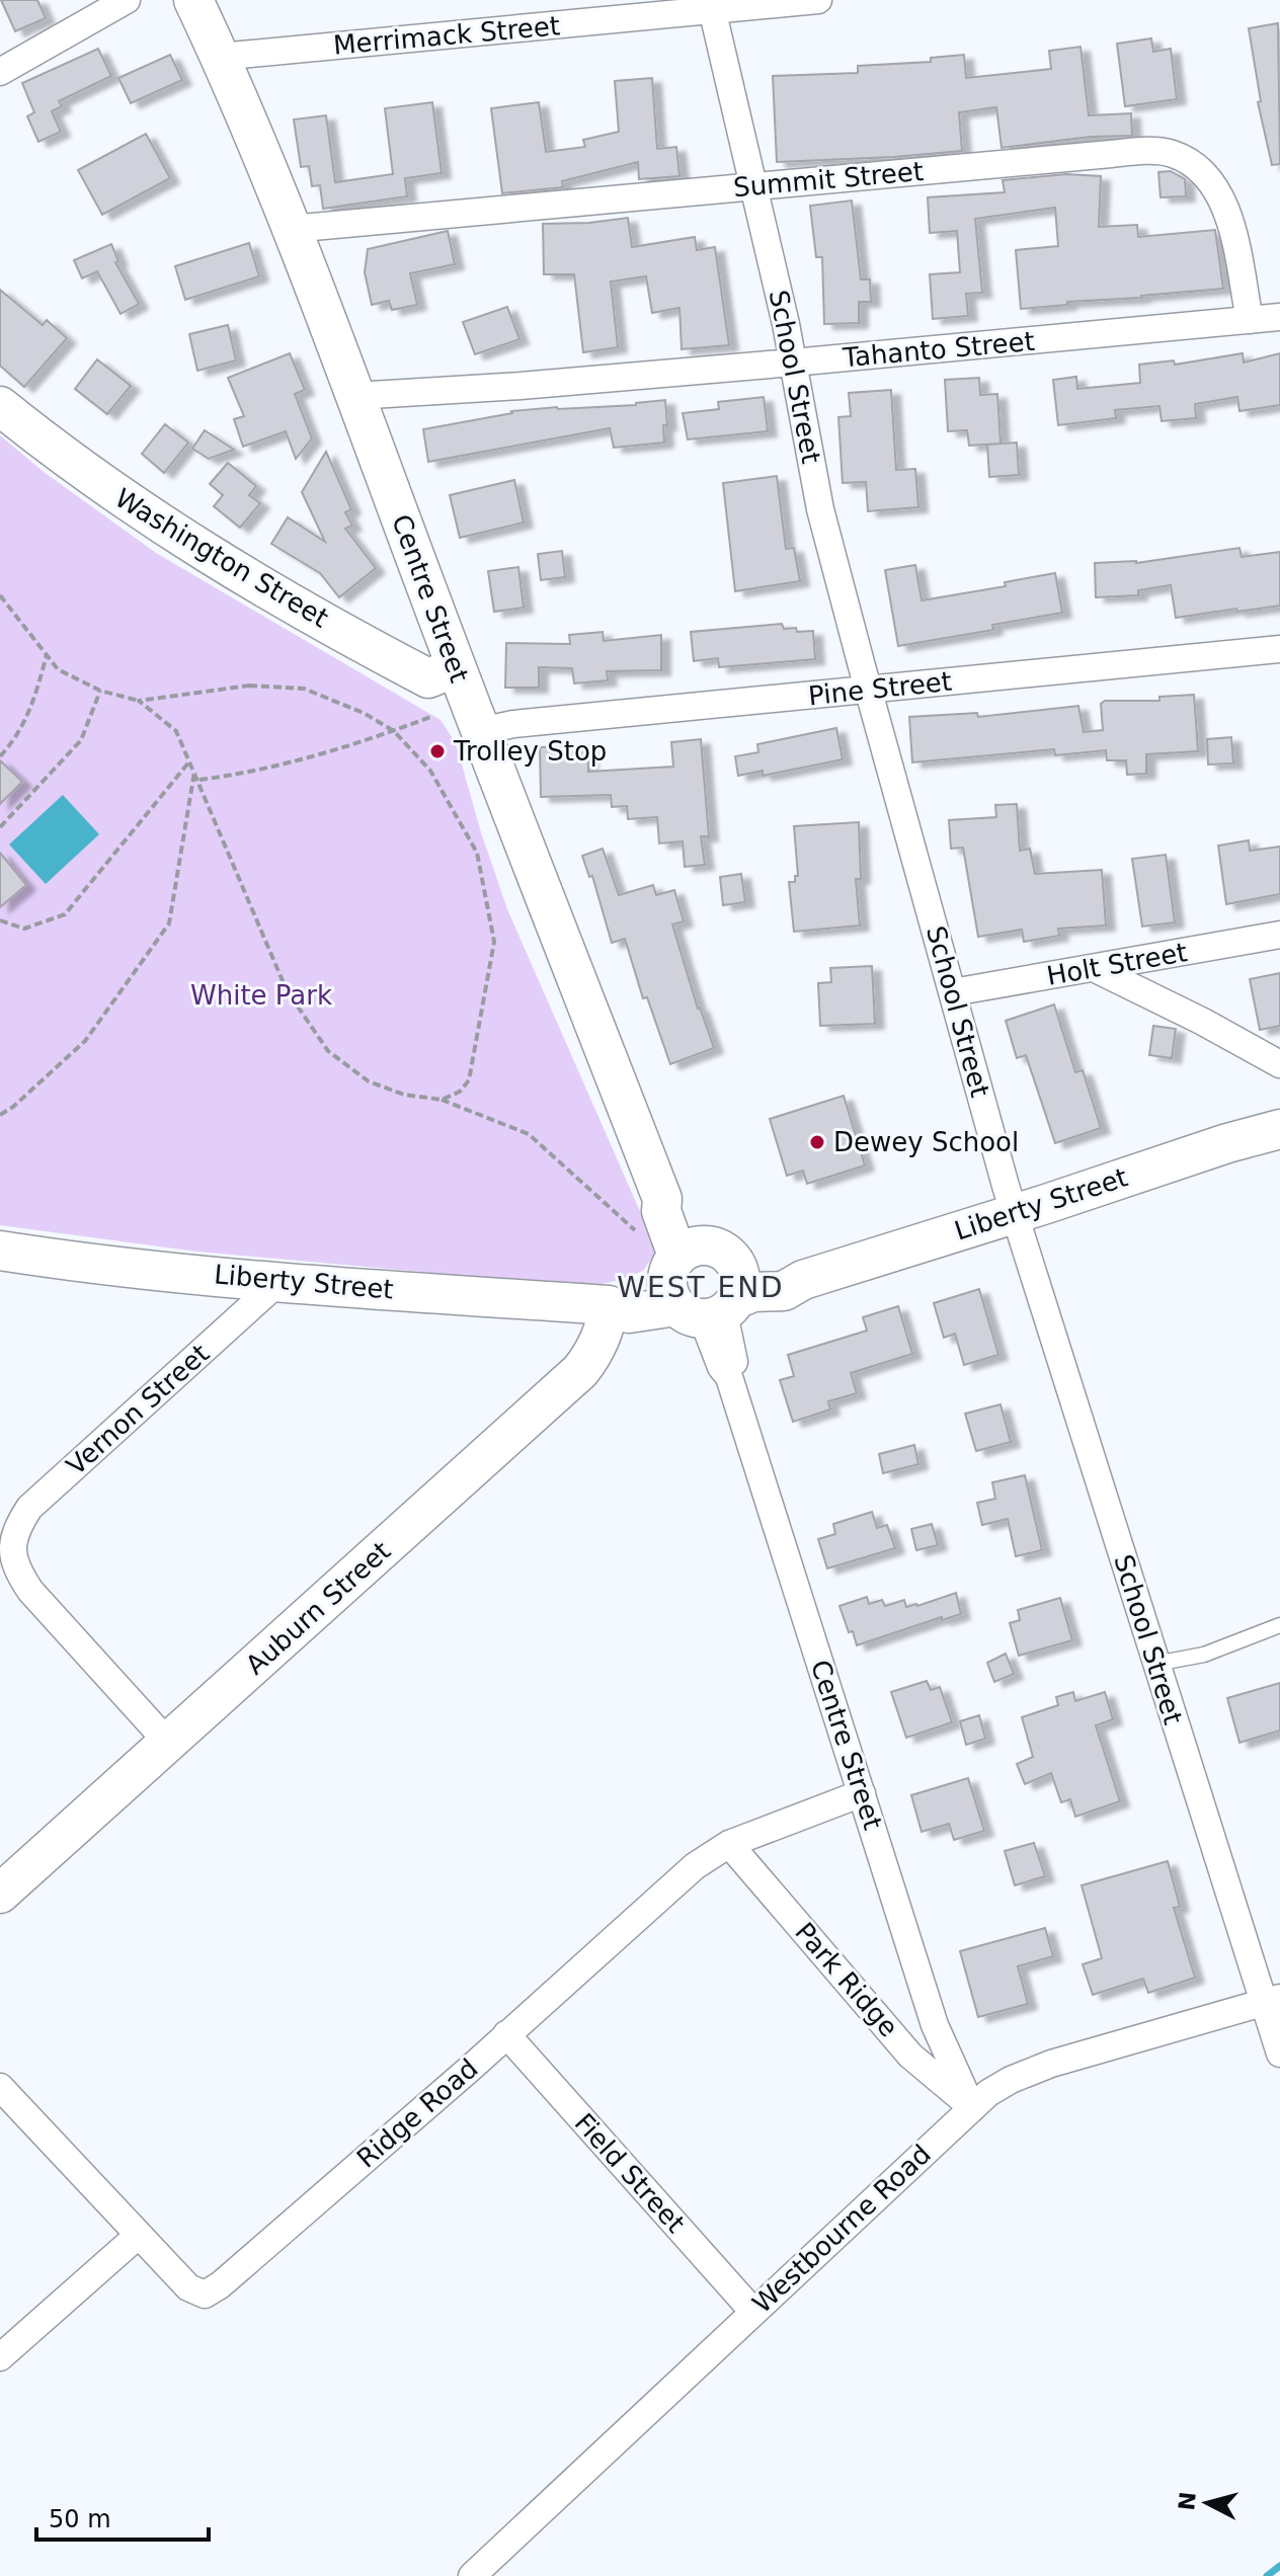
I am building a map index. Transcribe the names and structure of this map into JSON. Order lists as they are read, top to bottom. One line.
{"streets":{"street":["Merrimack Street","Summit Street","Tahanto Street","School Street","Washington Street","Centre Street","Pine Street","Holt Street","Liberty Street","Vernon Street","Auburn Street","Park Ridge","Ridge Road","Field Street","Westbourne Road"]},"crossings":[["Merrimack Street","School Street"],["Merrimack Street","Centre Street"],["Summit Street","Tahanto Street"],["Summit Street","School Street"],["Summit Street","Centre Street"],["Tahanto Street","School Street"],["Tahanto Street","Centre Street"],["School Street","Pine Street"],["School Street","Holt Street"],["School Street","Liberty Street"],["School Street","Westbourne Road"],["Washington Street","Centre Street"],["Centre Street","Pine Street"],["Centre Street","Liberty Street"],["Centre Street","Park Ridge"],["Centre Street","Ridge Road"],["Centre Street","Westbourne Road"],["Liberty Street","Vernon Street"],["Liberty Street","Auburn Street"],["Vernon Street","Auburn Street"],["Park Ridge","Ridge Road"],["Park Ridge","Westbourne Road"],["Ridge Road","Field Street"],["Field Street","Westbourne Road"]],"districts":["WEST END"],"parks":["White Park"],"places":["Trolley Stop","Dewey School"],"scale_bar":"50 m","north":"left"}
